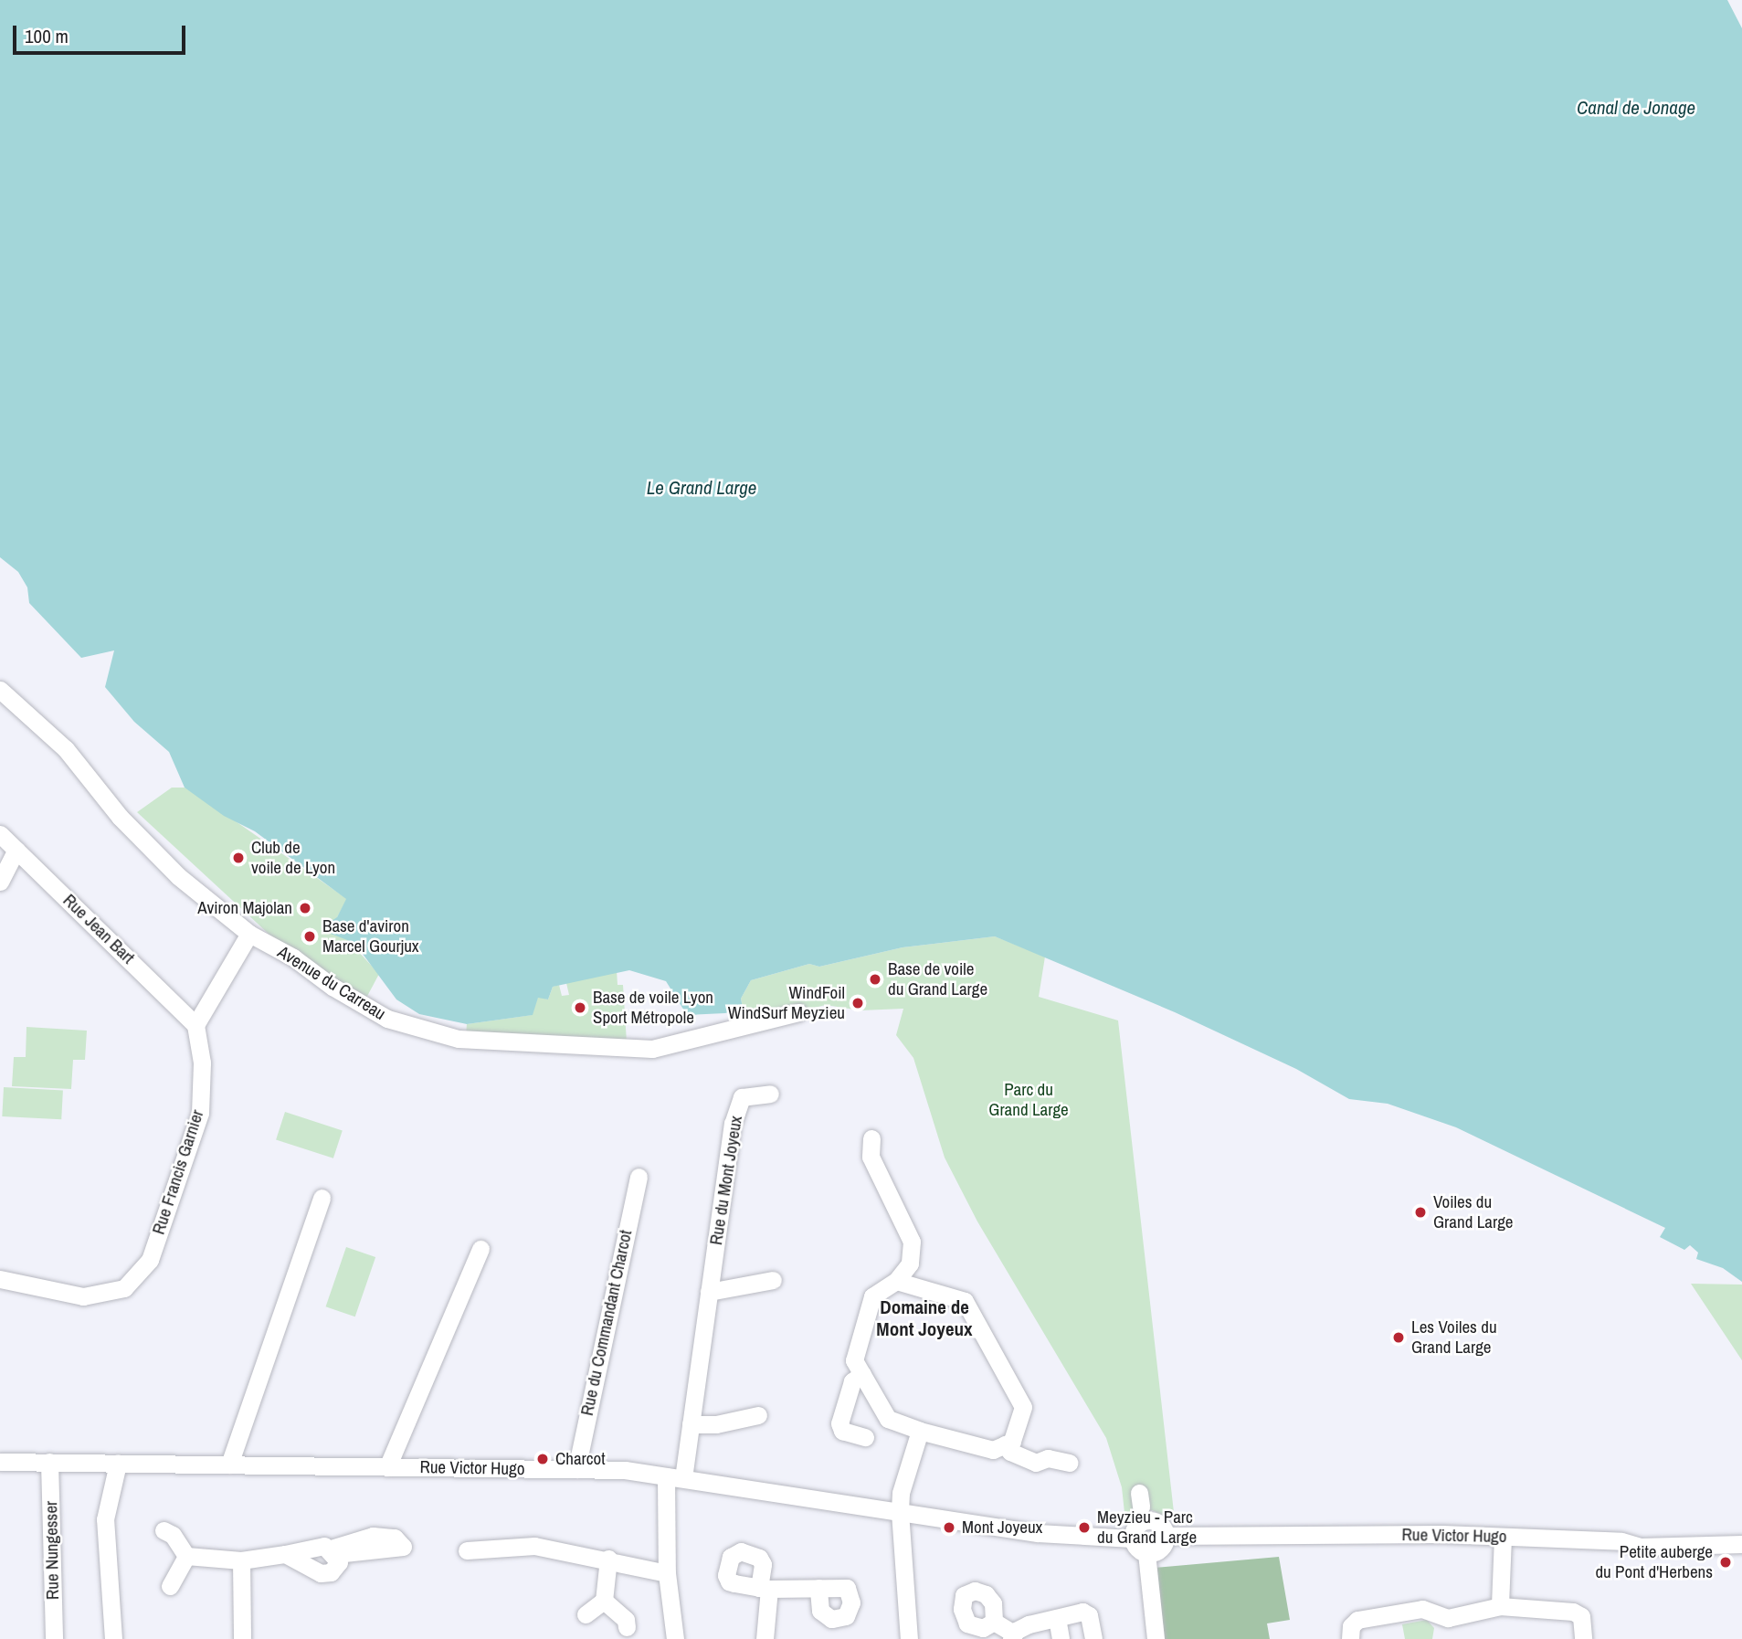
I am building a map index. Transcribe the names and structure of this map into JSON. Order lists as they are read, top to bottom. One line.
{"streets":{"street":["Rue Jean Bart","Avenue du Carreau","Rue Francis Garnier","Rue du Mont Joyeux","Rue du Commandant Charcot","Rue Victor Hugo","Rue Nungesser"]},"crossings":[["Rue Jean Bart","Rue Francis Garnier"],["Rue du Mont Joyeux","Rue Victor Hugo"],["Rue du Commandant Charcot","Rue Victor Hugo"],["Rue Victor Hugo","Rue Nungesser"]],"districts":["Domaine de Mont Joyeux"],"water":["Canal de Jonage","Le Grand Large"],"parks":["Parc du Grand Large"],"places":["Club de voile de Lyon","Aviron Majolan","Base d'aviron Marcel Gourjux","Base de voile du Grand Large","WindFoil WindSurf Meyzieu","Base de voile Lyon Sport Métropole","Voiles du Grand Large","Les Voiles du Grand Large","Charcot","Mont Joyeux","Meyzieu - Parc du Grand Large","Petite auberge du Pont d'Herbens"],"scale_bar":"100 m"}
